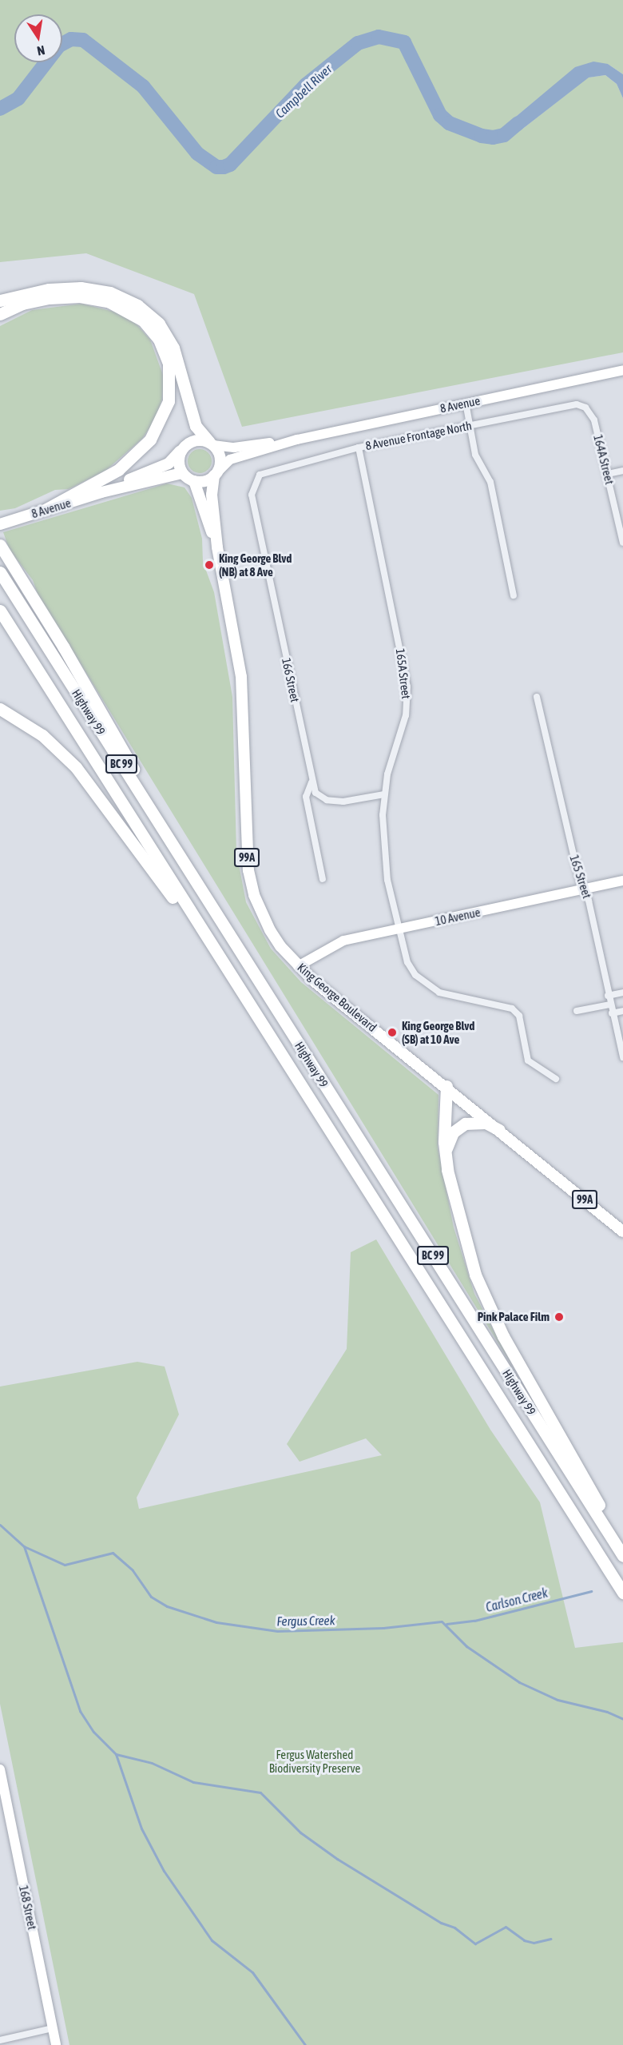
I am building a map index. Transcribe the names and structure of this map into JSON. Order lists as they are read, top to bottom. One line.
{"streets":{"highway":["Highway 99","BC 99"],"main road":["8 Avenue","99A","10 Avenue","King George Boulevard","168 Street"],"street":["8 Avenue Frontage North","164A Street","165A Street","166 Street","165 Street"]},"crossings":[["8 Avenue","King George Boulevard"],["8 Avenue Frontage North","164A Street"],["8 Avenue Frontage North","165A Street"],["8 Avenue Frontage North","166 Street"],["165A Street","10 Avenue"],["165 Street","10 Avenue"],["10 Avenue","King George Boulevard"]],"water":["Campbell River","Carlson Creek","Fergus Creek"],"parks":["Fergus Watershed Biodiversity Preserve"],"places":["King George Blvd (NB) at 8 Ave","King George Blvd (SB) at 10 Ave","Pink Palace Film"],"north":"bottom"}
